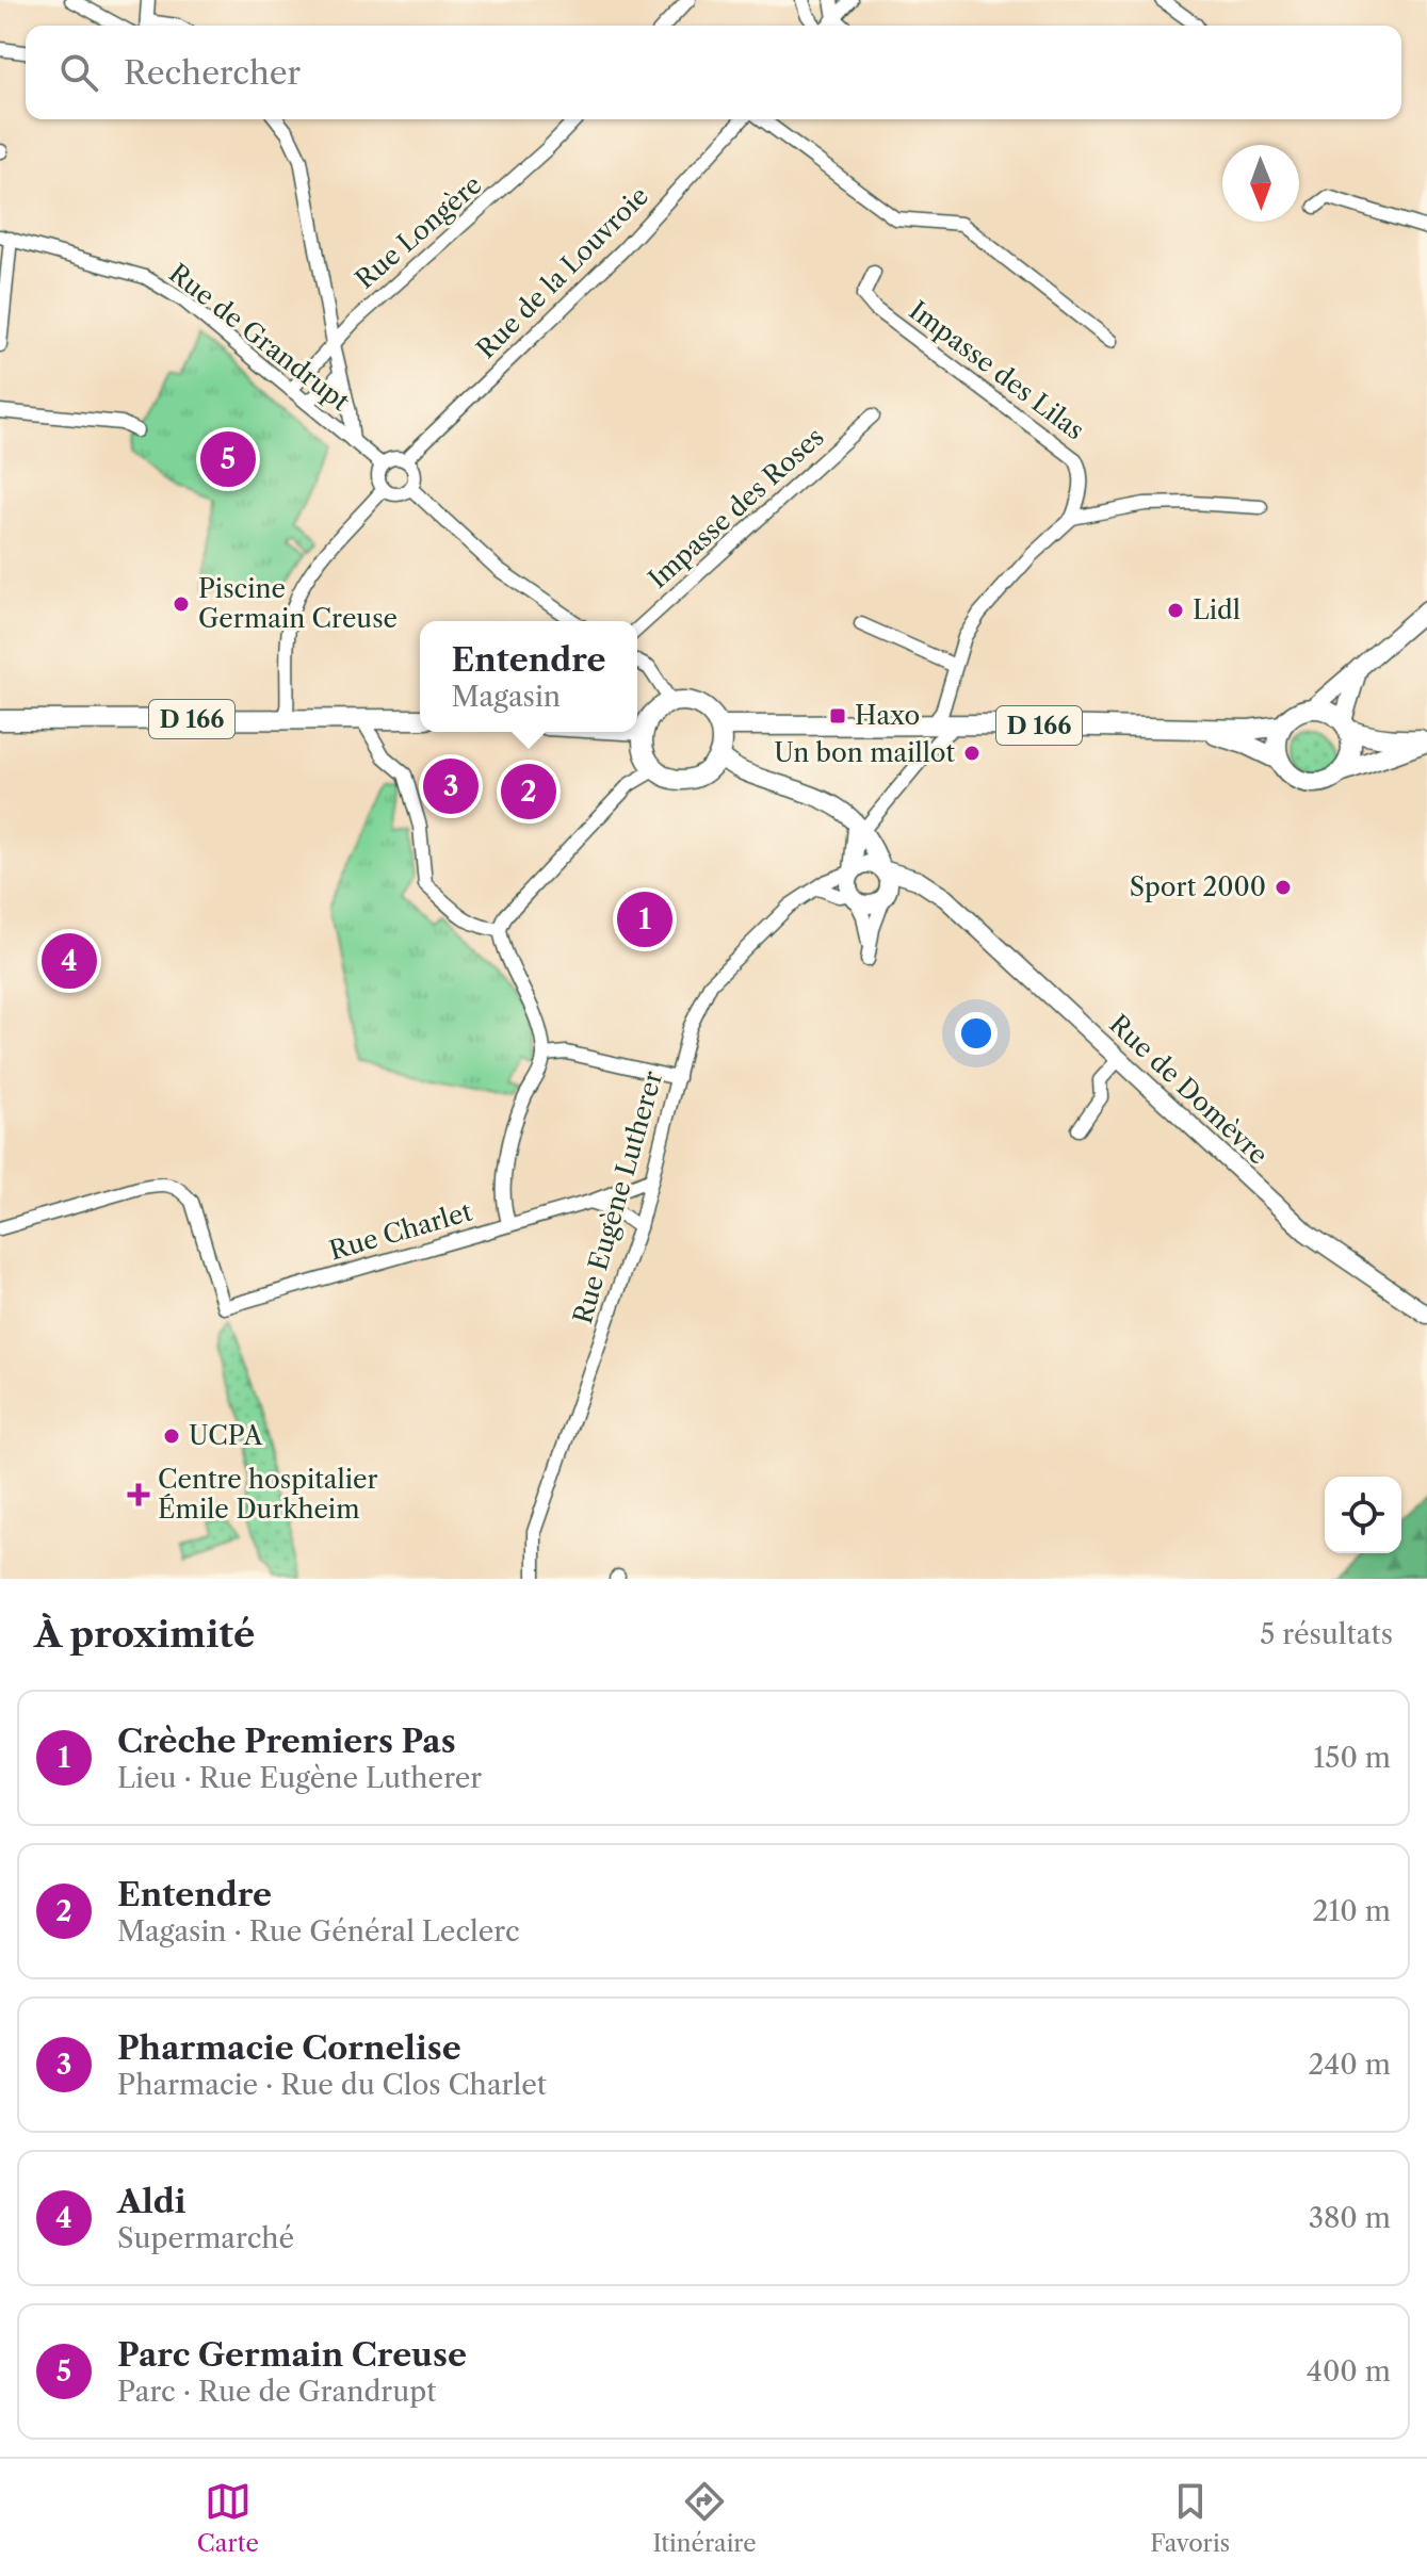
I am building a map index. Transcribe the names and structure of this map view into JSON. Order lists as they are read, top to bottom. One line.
{"streets":{"main road":["D 166"],"street":["Rue Longère","Rue de la Louvroie","Rue de Grandrupt","Impasse des Lilas","Impasse des Roses","Rue de Domèvre","Rue Eugène Lutherer","Rue Charlet"]},"crossings":[["Rue Longère","Rue de Grandrupt"],["Rue de la Louvroie","Rue de Grandrupt"],["Rue de Domèvre","Rue Eugène Lutherer"],["Rue Eugène Lutherer","Rue Charlet"]],"places":{"other":["Piscine Germain Creuse","Lidl","Un bon maillot","Sport 2000","UCPA"],"transit":["Haxo"],"health":["Centre hospitalier Émile Durkheim"]},"north":"bottom","page":{"search":"Rechercher","pins":["5","3","2","1","4"],"popup":["Entendre","Magasin"],"heading":["À proximité","5 résultats"],"list":[{"mark":"1","name":"Crèche Premiers Pas","note":"Lieu · Rue Eugène Lutherer","value":"150 m"},{"mark":"2","name":"Entendre","note":"Magasin · Rue Général Leclerc","value":"210 m"},{"mark":"3","name":"Pharmacie Cornelise","note":"Pharmacie · Rue du Clos Charlet","value":"240 m"},{"mark":"4","name":"Aldi","note":"Supermarché","value":"380 m"},{"mark":"5","name":"Parc Germain Creuse","note":"Parc · Rue de Grandrupt","value":"400 m"}],"nav":["Carte","Itinéraire","Favoris"]}}
